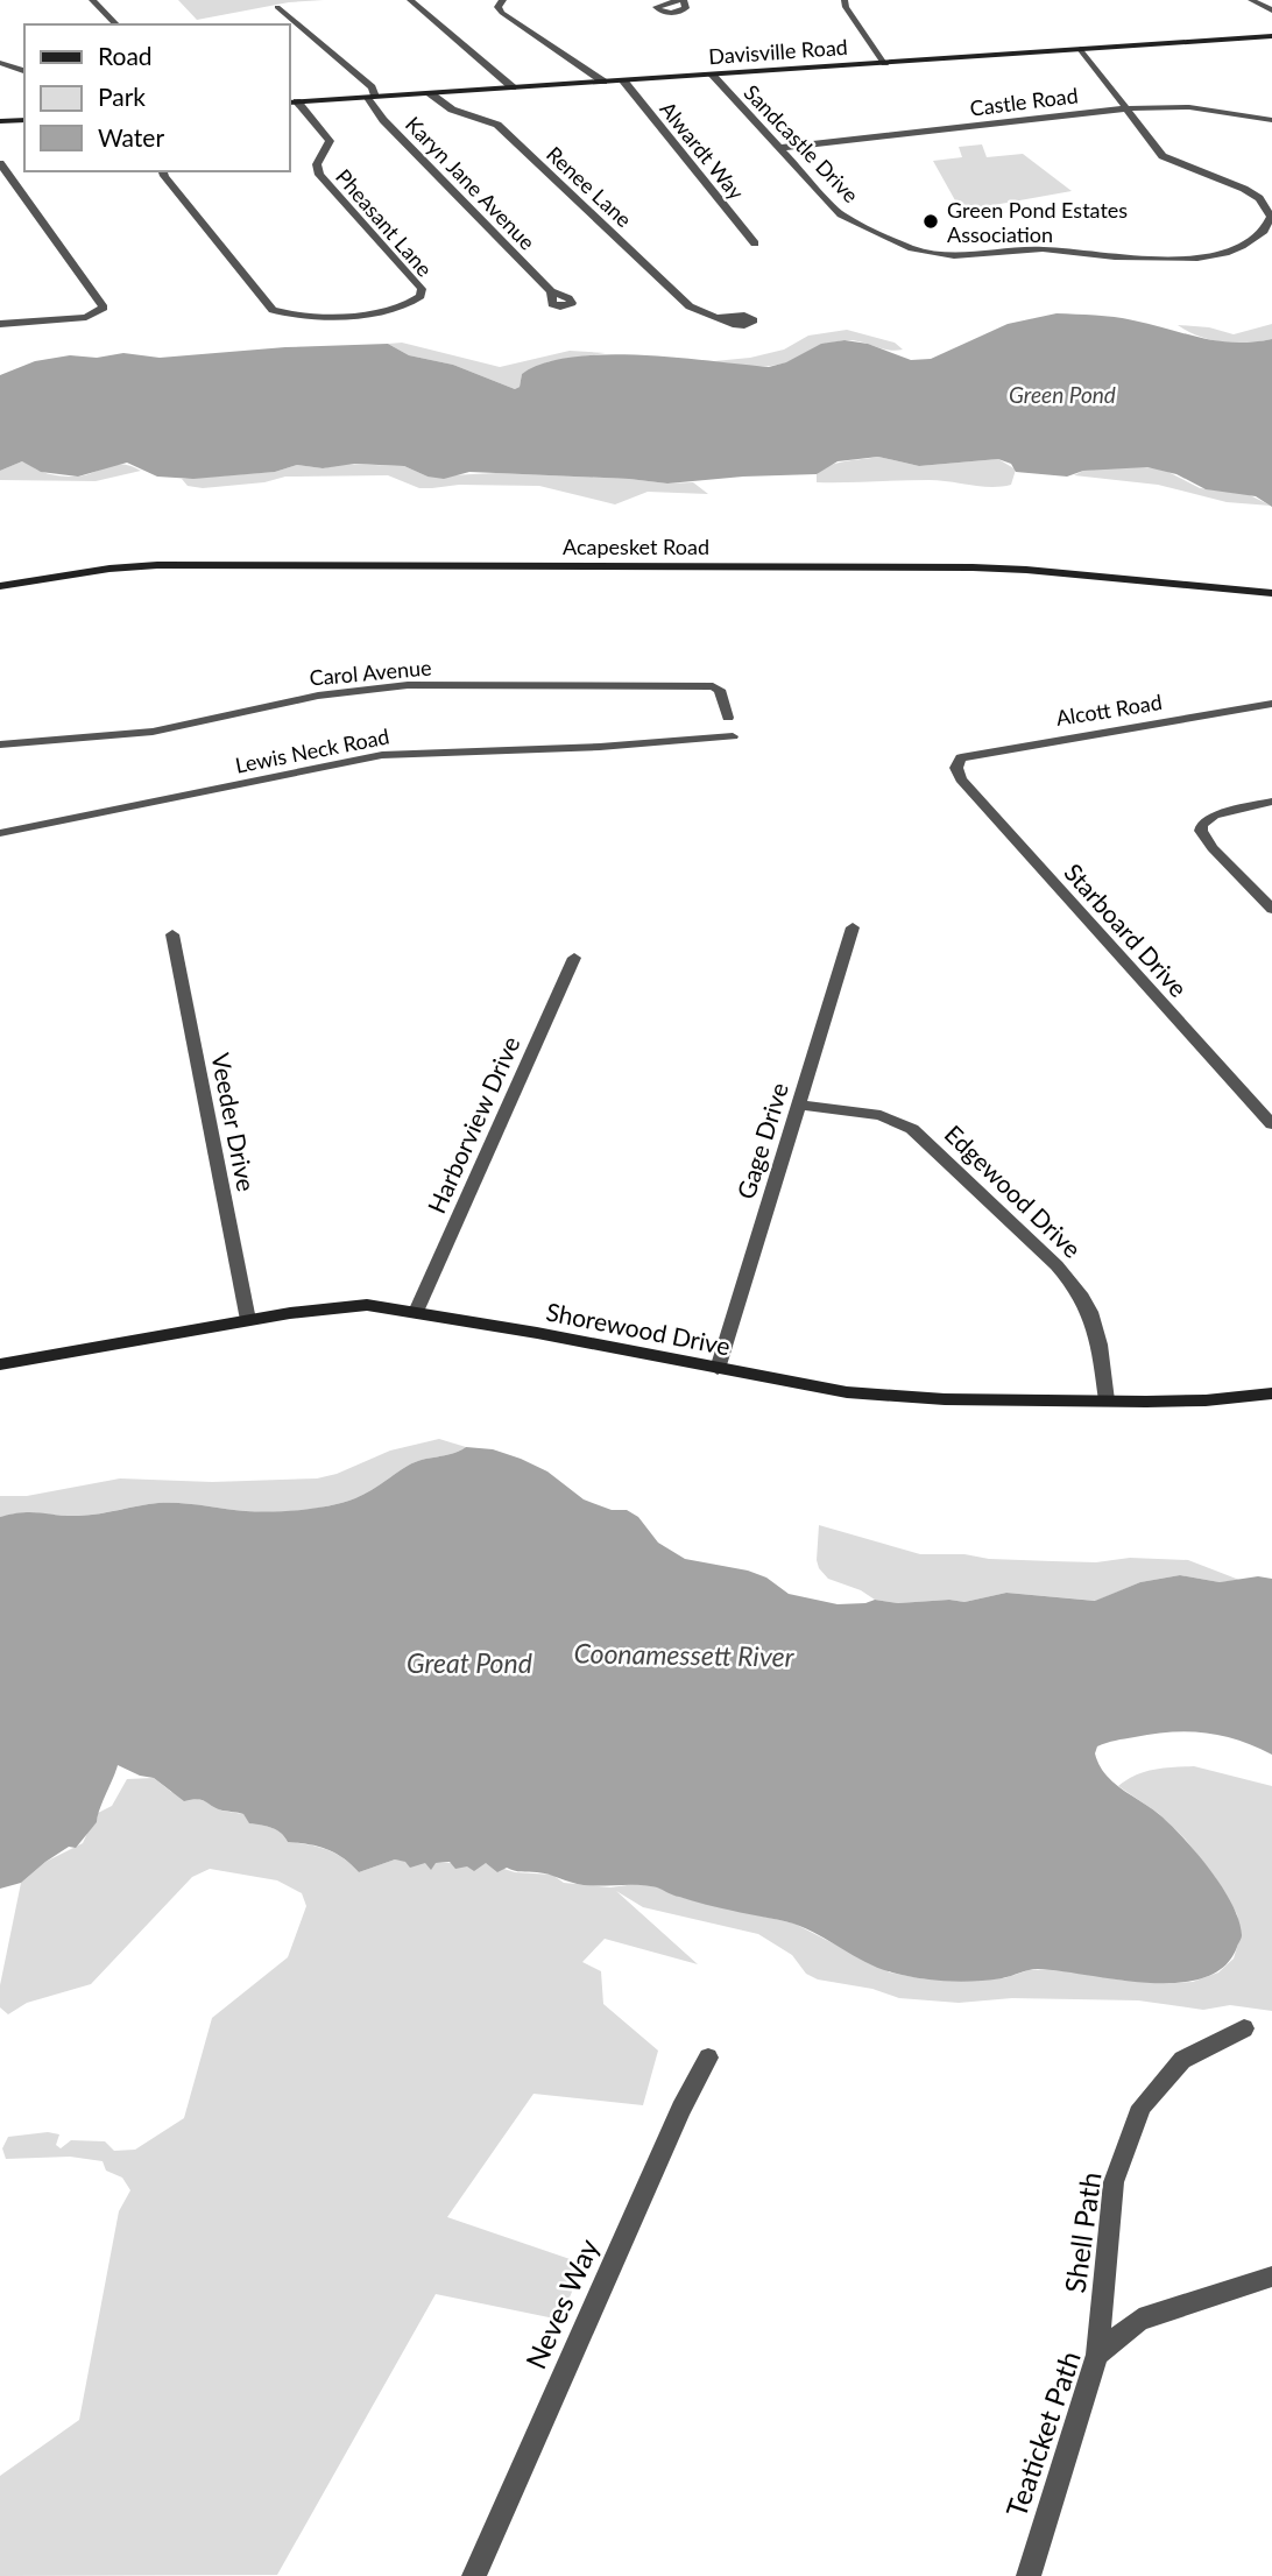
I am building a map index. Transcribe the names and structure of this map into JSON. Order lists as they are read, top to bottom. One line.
{"streets":{"main road":["Davisville Road","Acapesket Road","Shorewood Drive"],"street":["Castle Road","Sandcastle Drive","Alwardt Way","Karyn Jane Avenue","Renee Lane","Pheasant Lane","Carol Avenue","Alcott Road","Lewis Neck Road","Starboard Drive","Veeder Drive","Harborview Drive","Gage Drive","Edgewood Drive","Shell Path","Neves Way","Teaticket Path"]},"crossings":[["Davisville Road","Sandcastle Drive"],["Davisville Road","Alwardt Way"],["Davisville Road","Karyn Jane Avenue"],["Davisville Road","Renee Lane"],["Davisville Road","Pheasant Lane"],["Castle Road","Sandcastle Drive"],["Alcott Road","Starboard Drive"],["Veeder Drive","Shorewood Drive"],["Harborview Drive","Shorewood Drive"],["Gage Drive","Edgewood Drive"],["Gage Drive","Shorewood Drive"],["Edgewood Drive","Shorewood Drive"],["Shell Path","Teaticket Path"]],"water":["Green Pond","Coonamessett River","Great Pond"],"places":["Green Pond Estates Association"],"legend":["Road","Park","Water"]}
